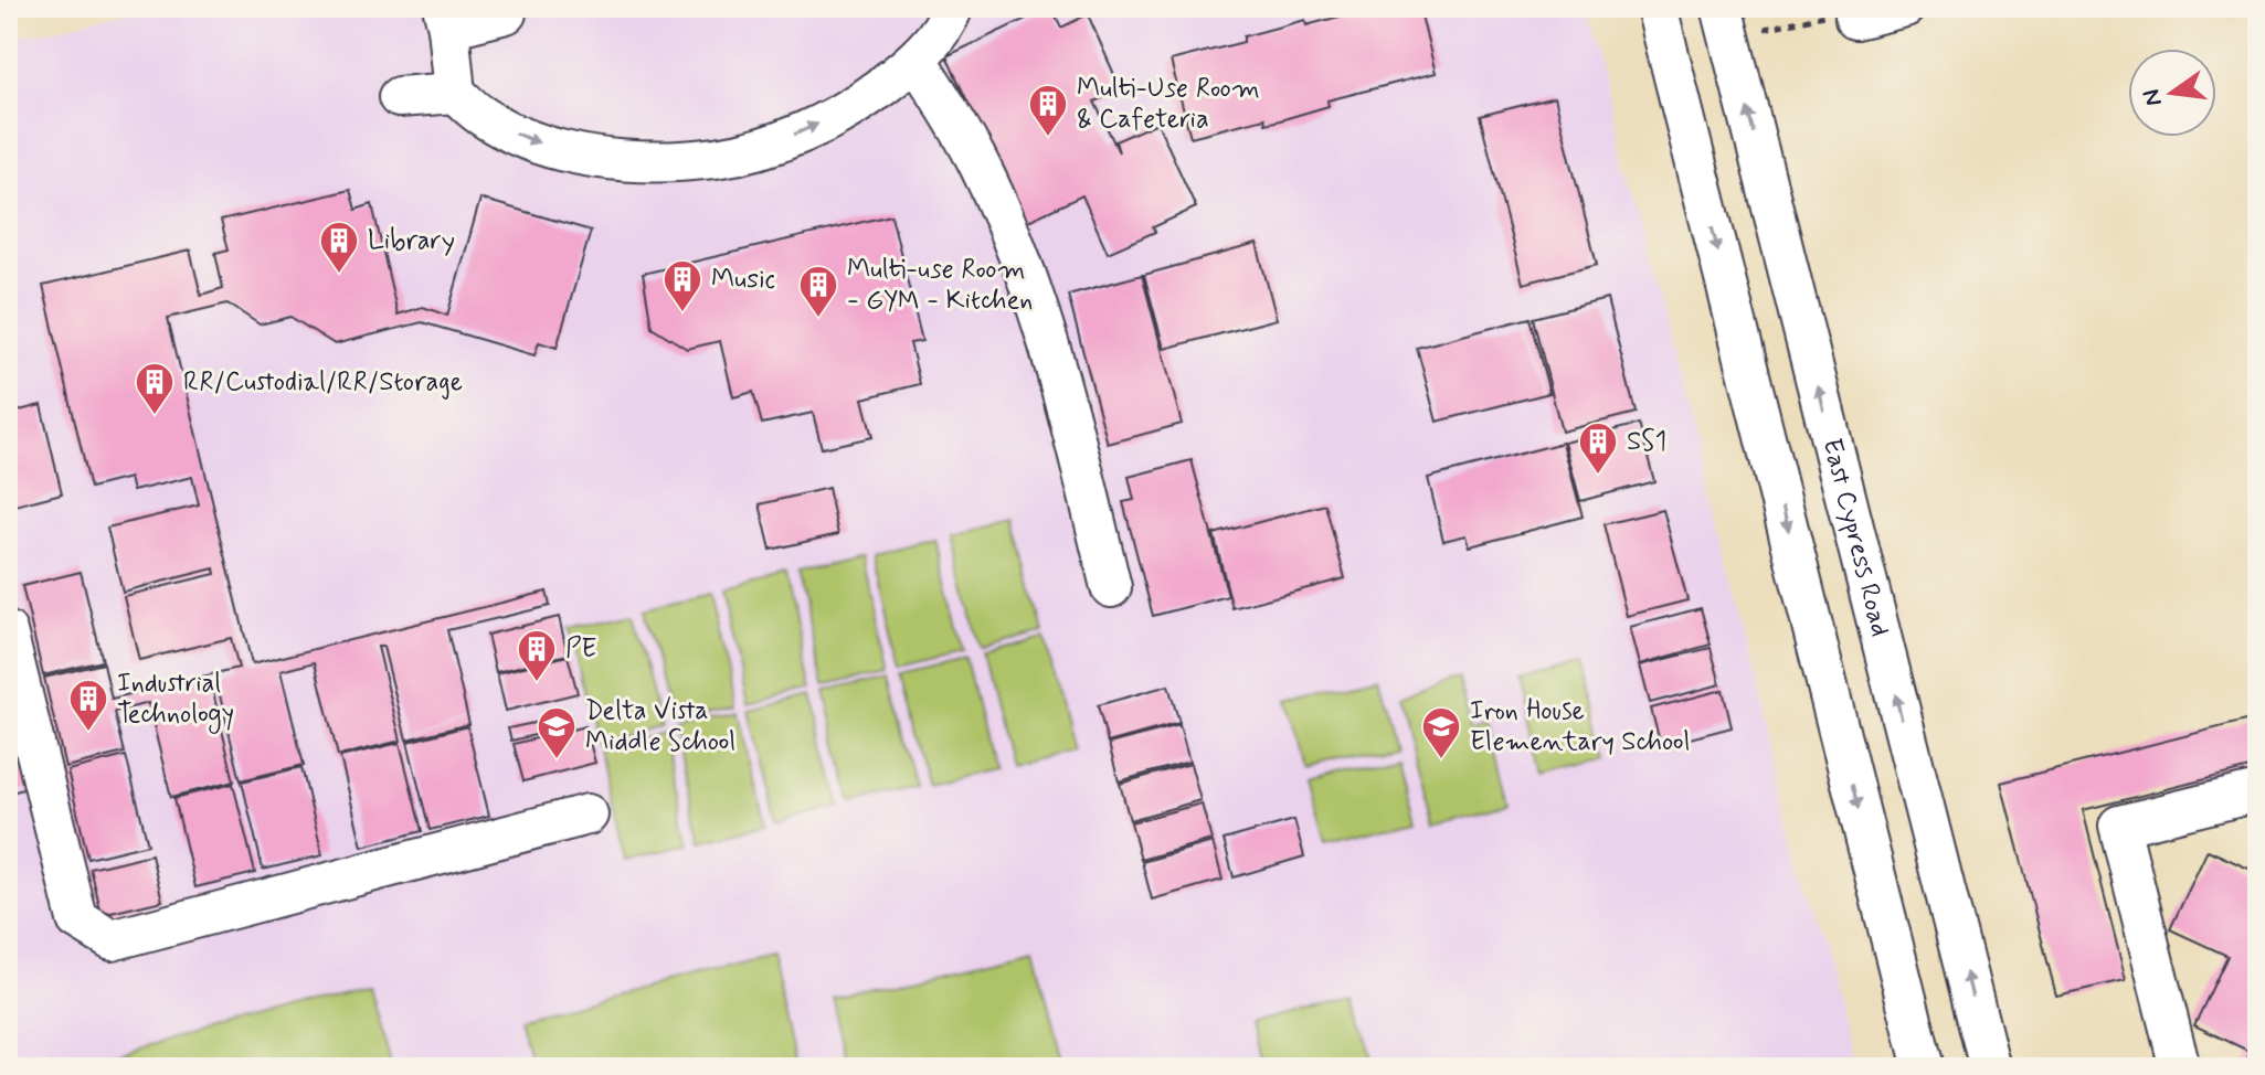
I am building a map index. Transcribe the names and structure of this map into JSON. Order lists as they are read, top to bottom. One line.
{"streets":{"street":["East Cypress Road"]},"places":{"building":["Multi-Use Room & Cafeteria","Library","Music","Multi-use Room - GYM - Kitchen","RR/Custodial/RR/Storage","SS1","PE","Industrial Technology"],"school or university":["Delta Vista Middle School","Iron House Elementary School"]},"north":"left"}
